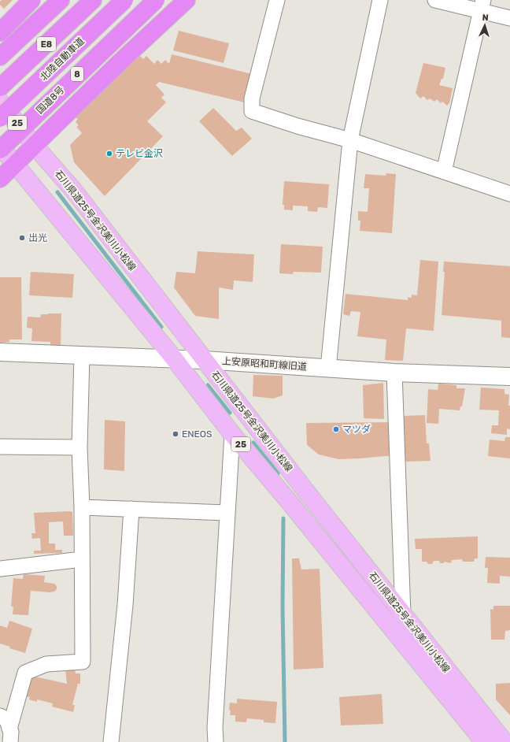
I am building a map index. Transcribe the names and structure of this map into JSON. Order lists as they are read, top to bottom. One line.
{"streets":{"highway":["E8","北陸自動車道","8","国道8号"],"main road":["25","石川県道25号金沢美川小松線"],"street":["上安原昭和町線旧道"]},"crossings":[["8","石川県道25号金沢美川小松線"],["石川県道25号金沢美川小松線","上安原昭和町線旧道"]],"places":["テレビ金沢","出光","マツダ","ENEOS"],"north":"top"}
